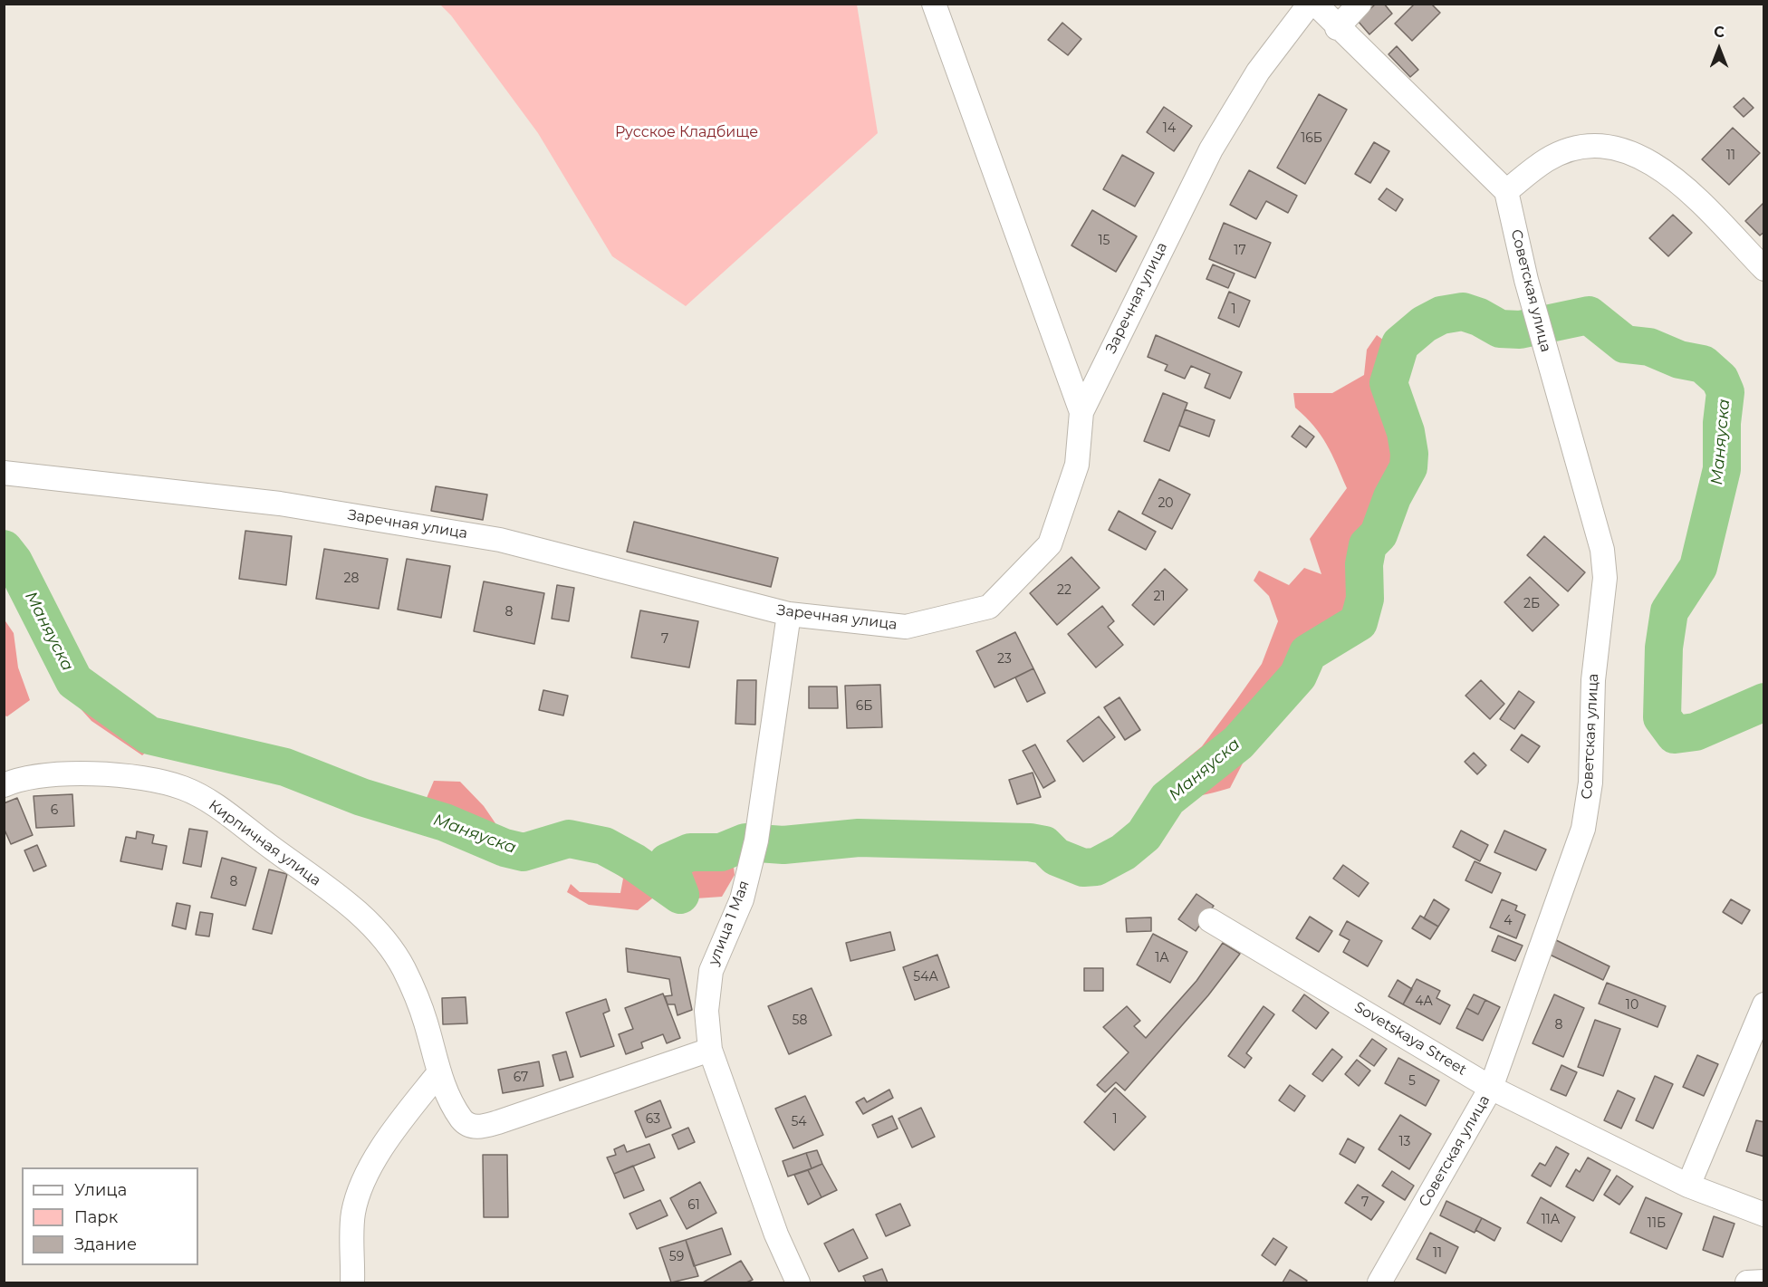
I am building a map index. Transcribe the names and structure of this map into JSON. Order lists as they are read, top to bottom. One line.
{"streets":{"street":["Советская улица","Заречная улица","Кирпичная улица","улица 1 Мая","Sovetskaya Street"]},"crossings":[["Советская улица","Sovetskaya Street"],["Заречная улица","улица 1 Мая"],["Кирпичная улица","улица 1 Мая"]],"water":["Маняуска"],"parks":["Русское Кладбище"],"house_numbers":["14","16Б","11","15","17","1","20","28","22","21","2Б","8","7","23","6Б","6","8","4","1А","54А","4А","10","58","8","67","5","63","1","54","13","7","61","11А","11Б","11","59"],"legend":["Улица","Парк","Здание"],"north":"top"}
